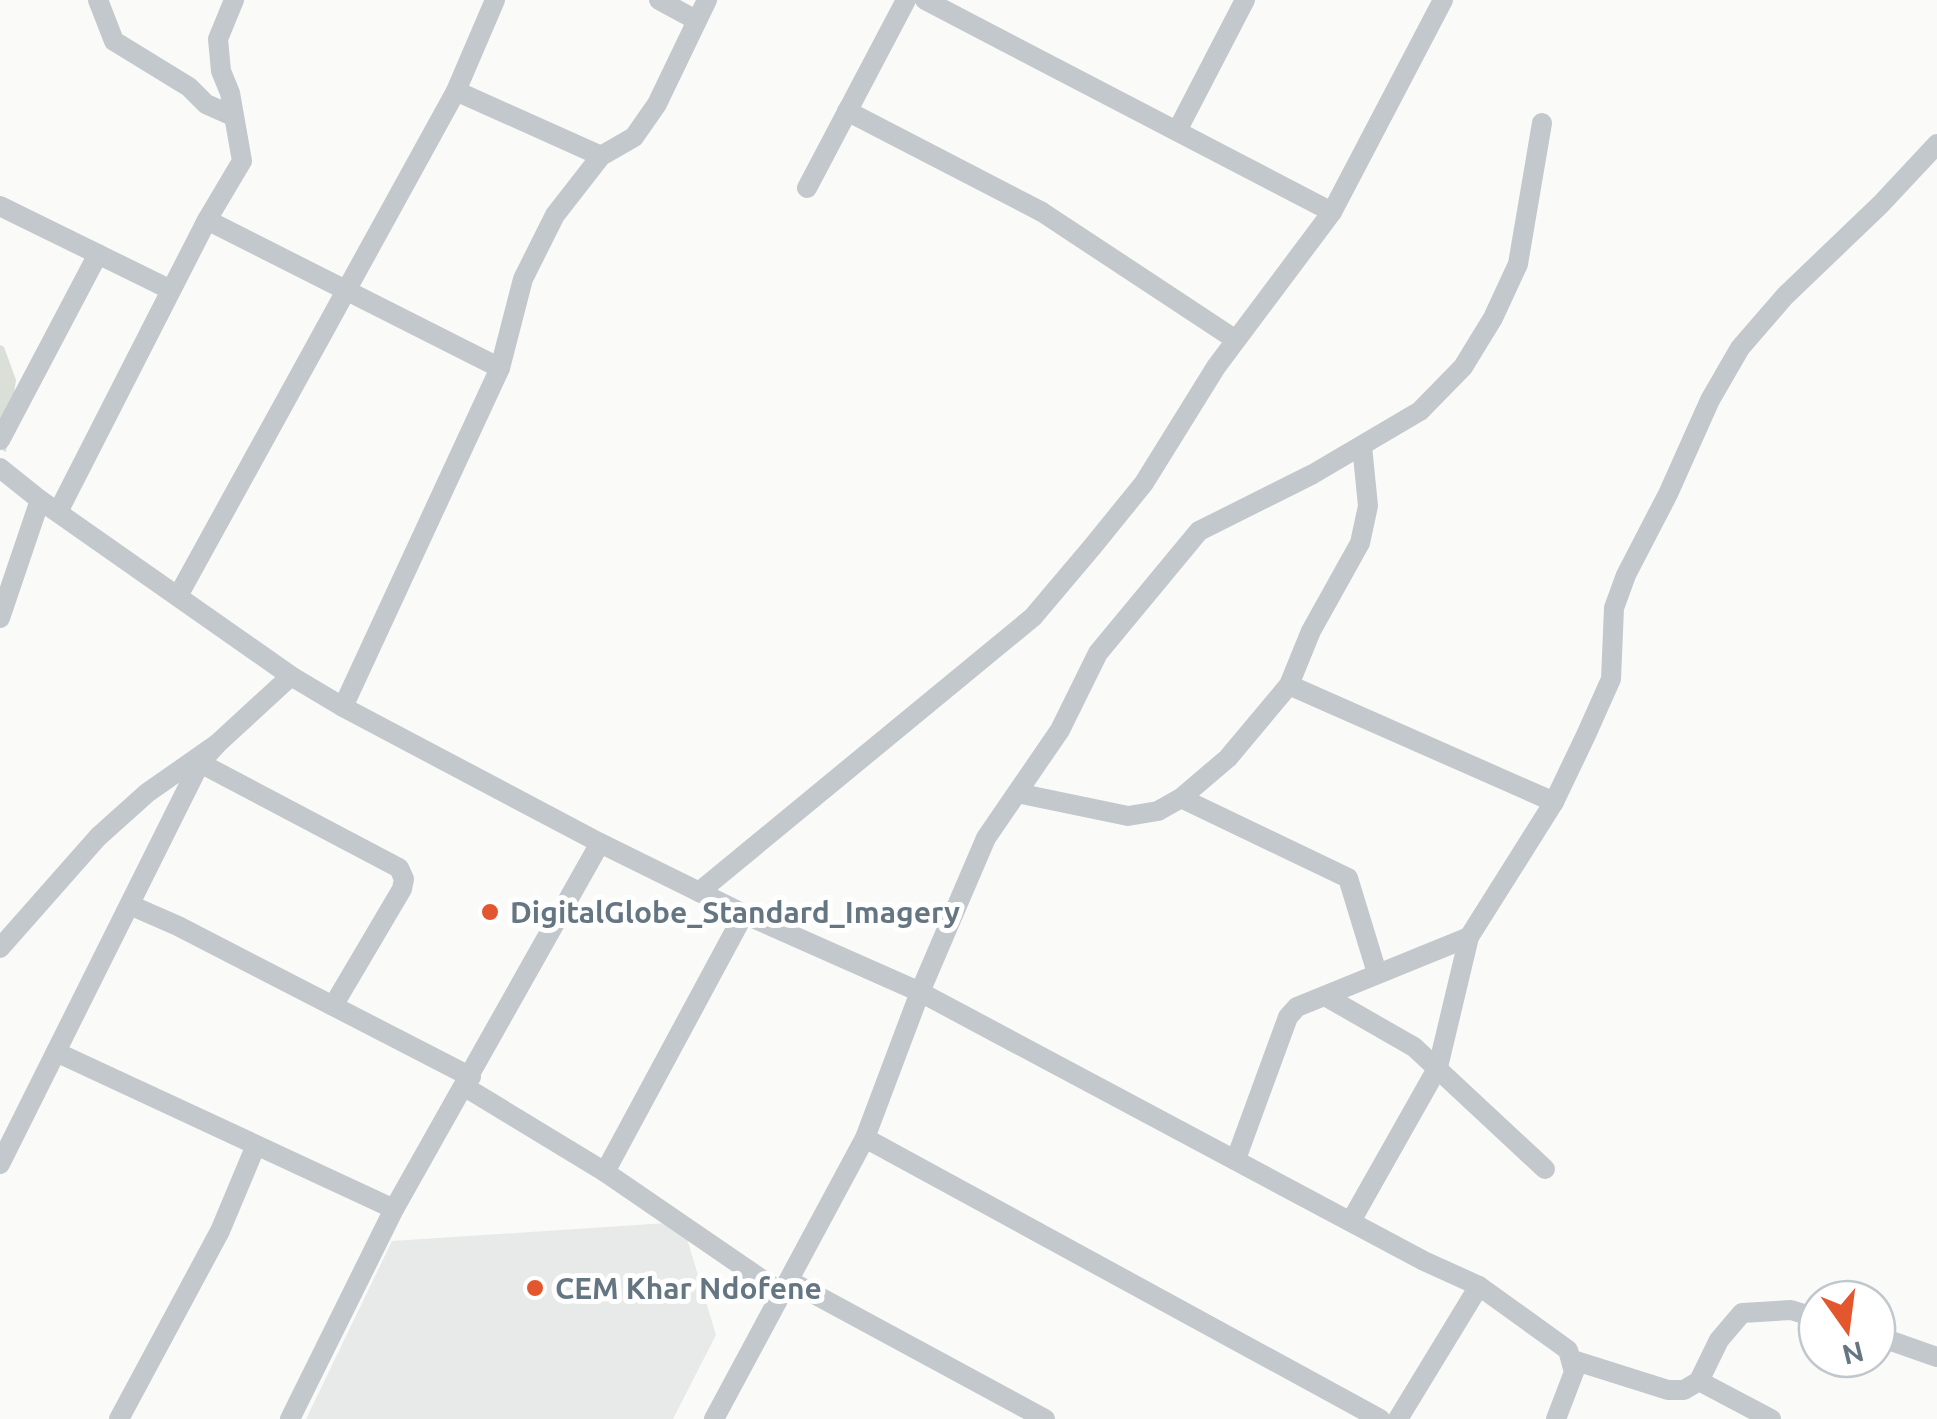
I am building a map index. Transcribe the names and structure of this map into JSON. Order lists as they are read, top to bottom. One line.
{"places":["DigitalGlobe_Standard_Imagery","CEM Khar Ndofene"],"north":"bottom"}
